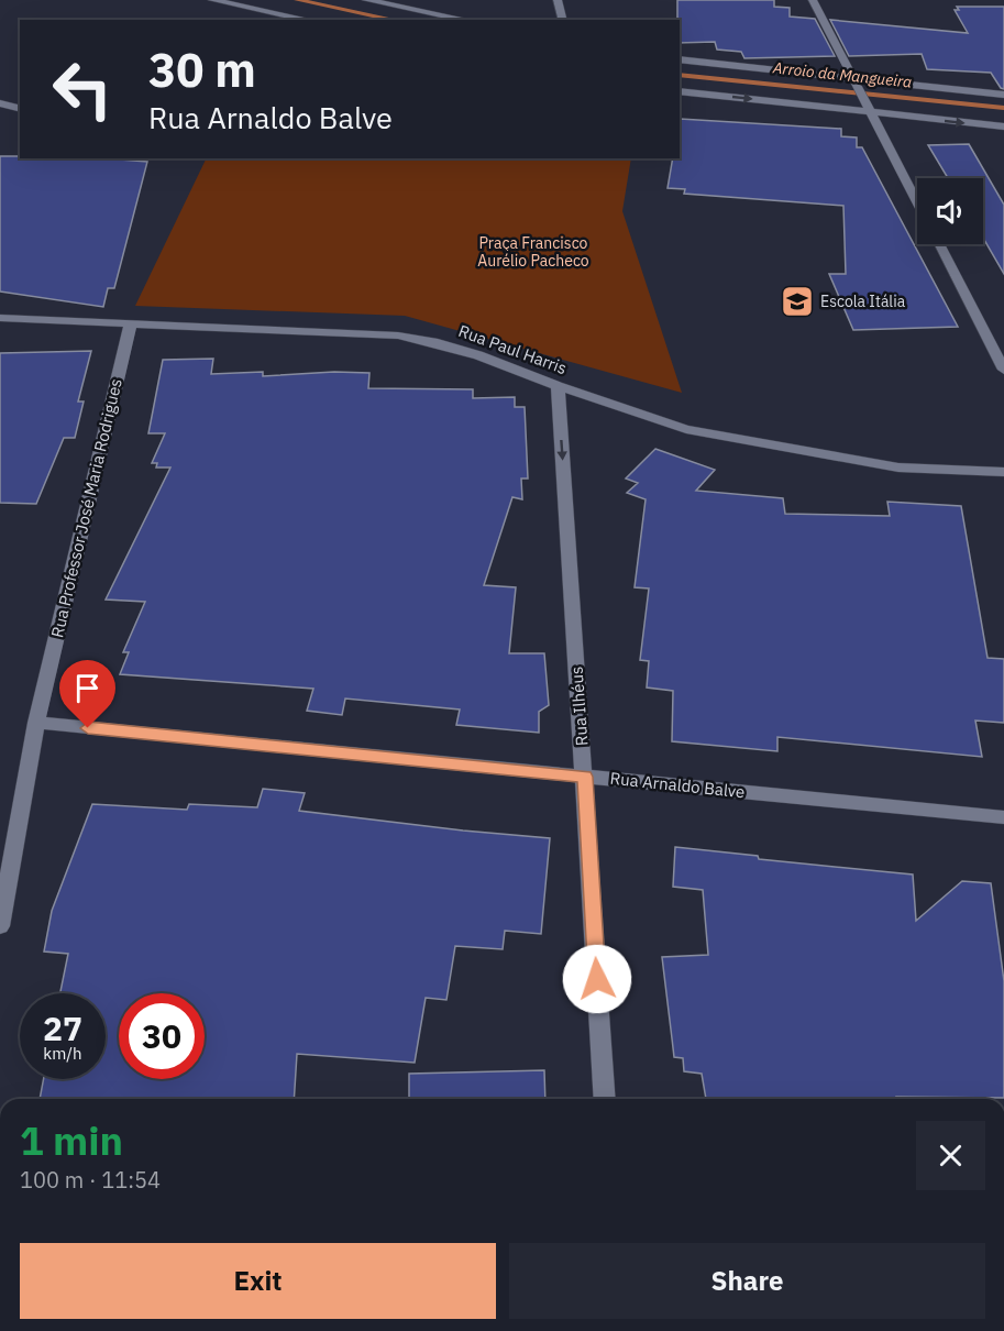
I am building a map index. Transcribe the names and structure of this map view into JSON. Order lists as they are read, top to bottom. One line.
{"streets":{"street":["Rua Paul Harris","Rua Professor José Maria Rodrigues","Rua Ilhéus","Rua Arnaldo Balve"]},"crossings":[["Rua Paul Harris","Rua Professor José Maria Rodrigues"],["Rua Paul Harris","Rua Ilhéus"],["Rua Professor José Maria Rodrigues","Rua Arnaldo Balve"],["Rua Ilhéus","Rua Arnaldo Balve"]],"one_way":["Rua Ilhéus"],"water":["Arroio da Mangueira"],"parks":["Praça Francisco Aurélio Pacheco"],"places":{"school or university":["Escola Itália"]},"page":{"turn":["30 m","Rua Arnaldo Balve"],"speed":"27 km/h","limit":"30","heading":["1 min","100 m · 11:54"],"buttons":["Exit","Share"]}}
